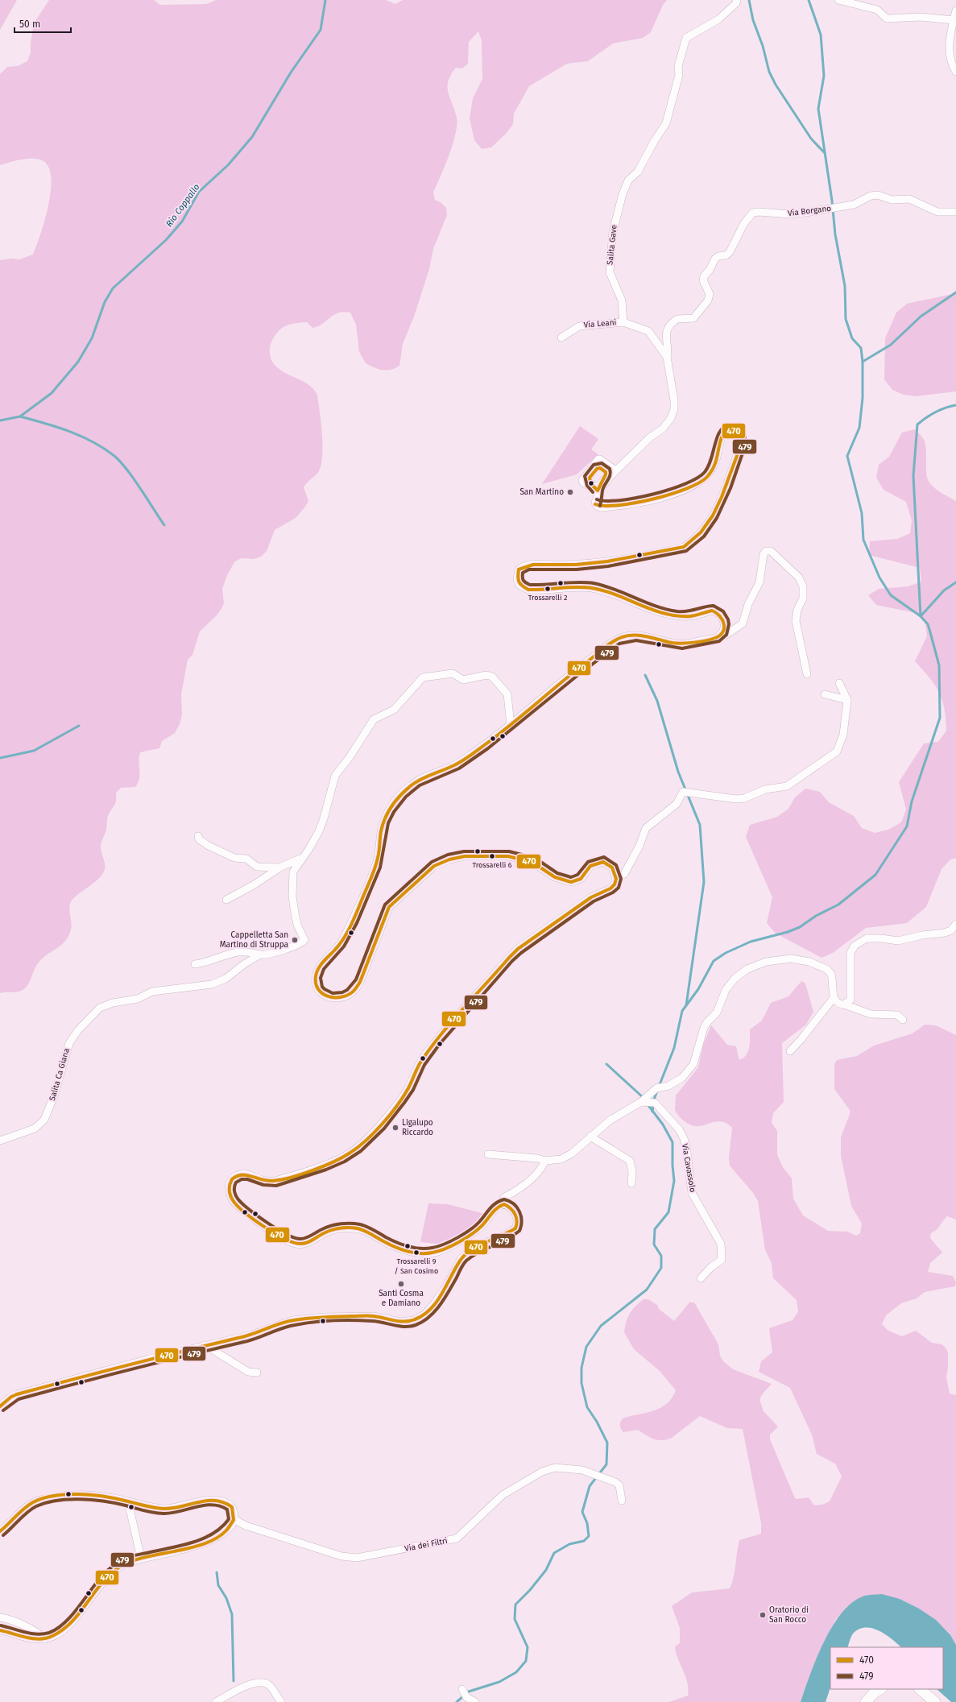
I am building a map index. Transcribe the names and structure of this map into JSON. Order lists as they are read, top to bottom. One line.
{"streets":{"street":["Via Borgano","Salita Gave","Via Leani","Salita Ca Giana","Via Cavassolo","Via dei Filtri"]},"crossings":[["Salita Gave","Via Leani"]],"water":["Rio Coppallo"],"places":["San Martino","Trossarelli 2","Trossarelli 6","Cappelletta San Martino di Struppa","Ligalupo Riccardo","Trossarelli 9 / San Cosimo","Santi Cosma e Damiano","Oratorio di San Rocco"],"lines":["transit line 479","transit line 470"],"legend":["470","479"],"scale_bar":"50 m"}
